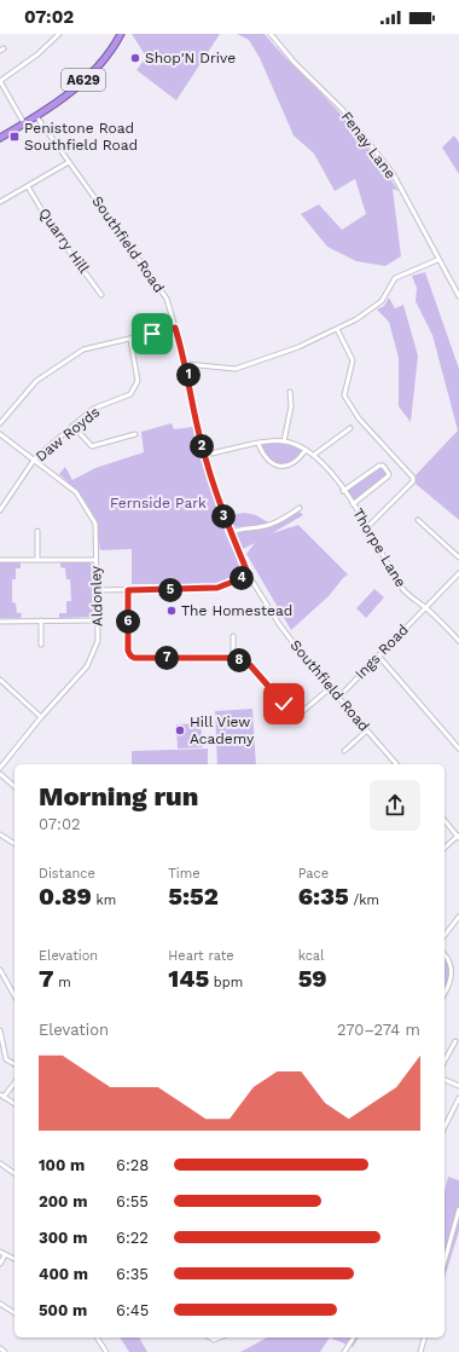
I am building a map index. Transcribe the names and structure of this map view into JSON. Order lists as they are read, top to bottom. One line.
{"streets":{"highway":["A629"],"street":["Fenay Lane","Quarry Hill","Southfield Road","Daw Royds","Thorpe Lane","Aldonley","Ings Road"]},"crossings":[["A629","Southfield Road"],["Southfield Road","Thorpe Lane"],["Southfield Road","Ings Road"],["Daw Royds","Aldonley"],["Thorpe Lane","Ings Road"]],"parks":["Fernside Park"],"places":{"other":["Shop'N Drive","The Homestead","Hill View Academy"],"transit":["Penistone Road Southfield Road"]},"page":{"status":"07:02","pins":["1","2","3","4","5","6","7","8"],"heading":["Morning run","07:02"],"stats":[["Distance","0.89 km"],["Time","5:52"],["Pace","6:35 /km"],["Elevation","7 m"],["Heart rate","145 bpm"],["kcal","59"]],"chart":["Elevation","270–274 m"],"list":[{"name":"100 m","note":"6:28"},{"name":"200 m","note":"6:55"},{"name":"300 m","note":"6:22"},{"name":"400 m","note":"6:35"},{"name":"500 m","note":"6:45"}]}}
